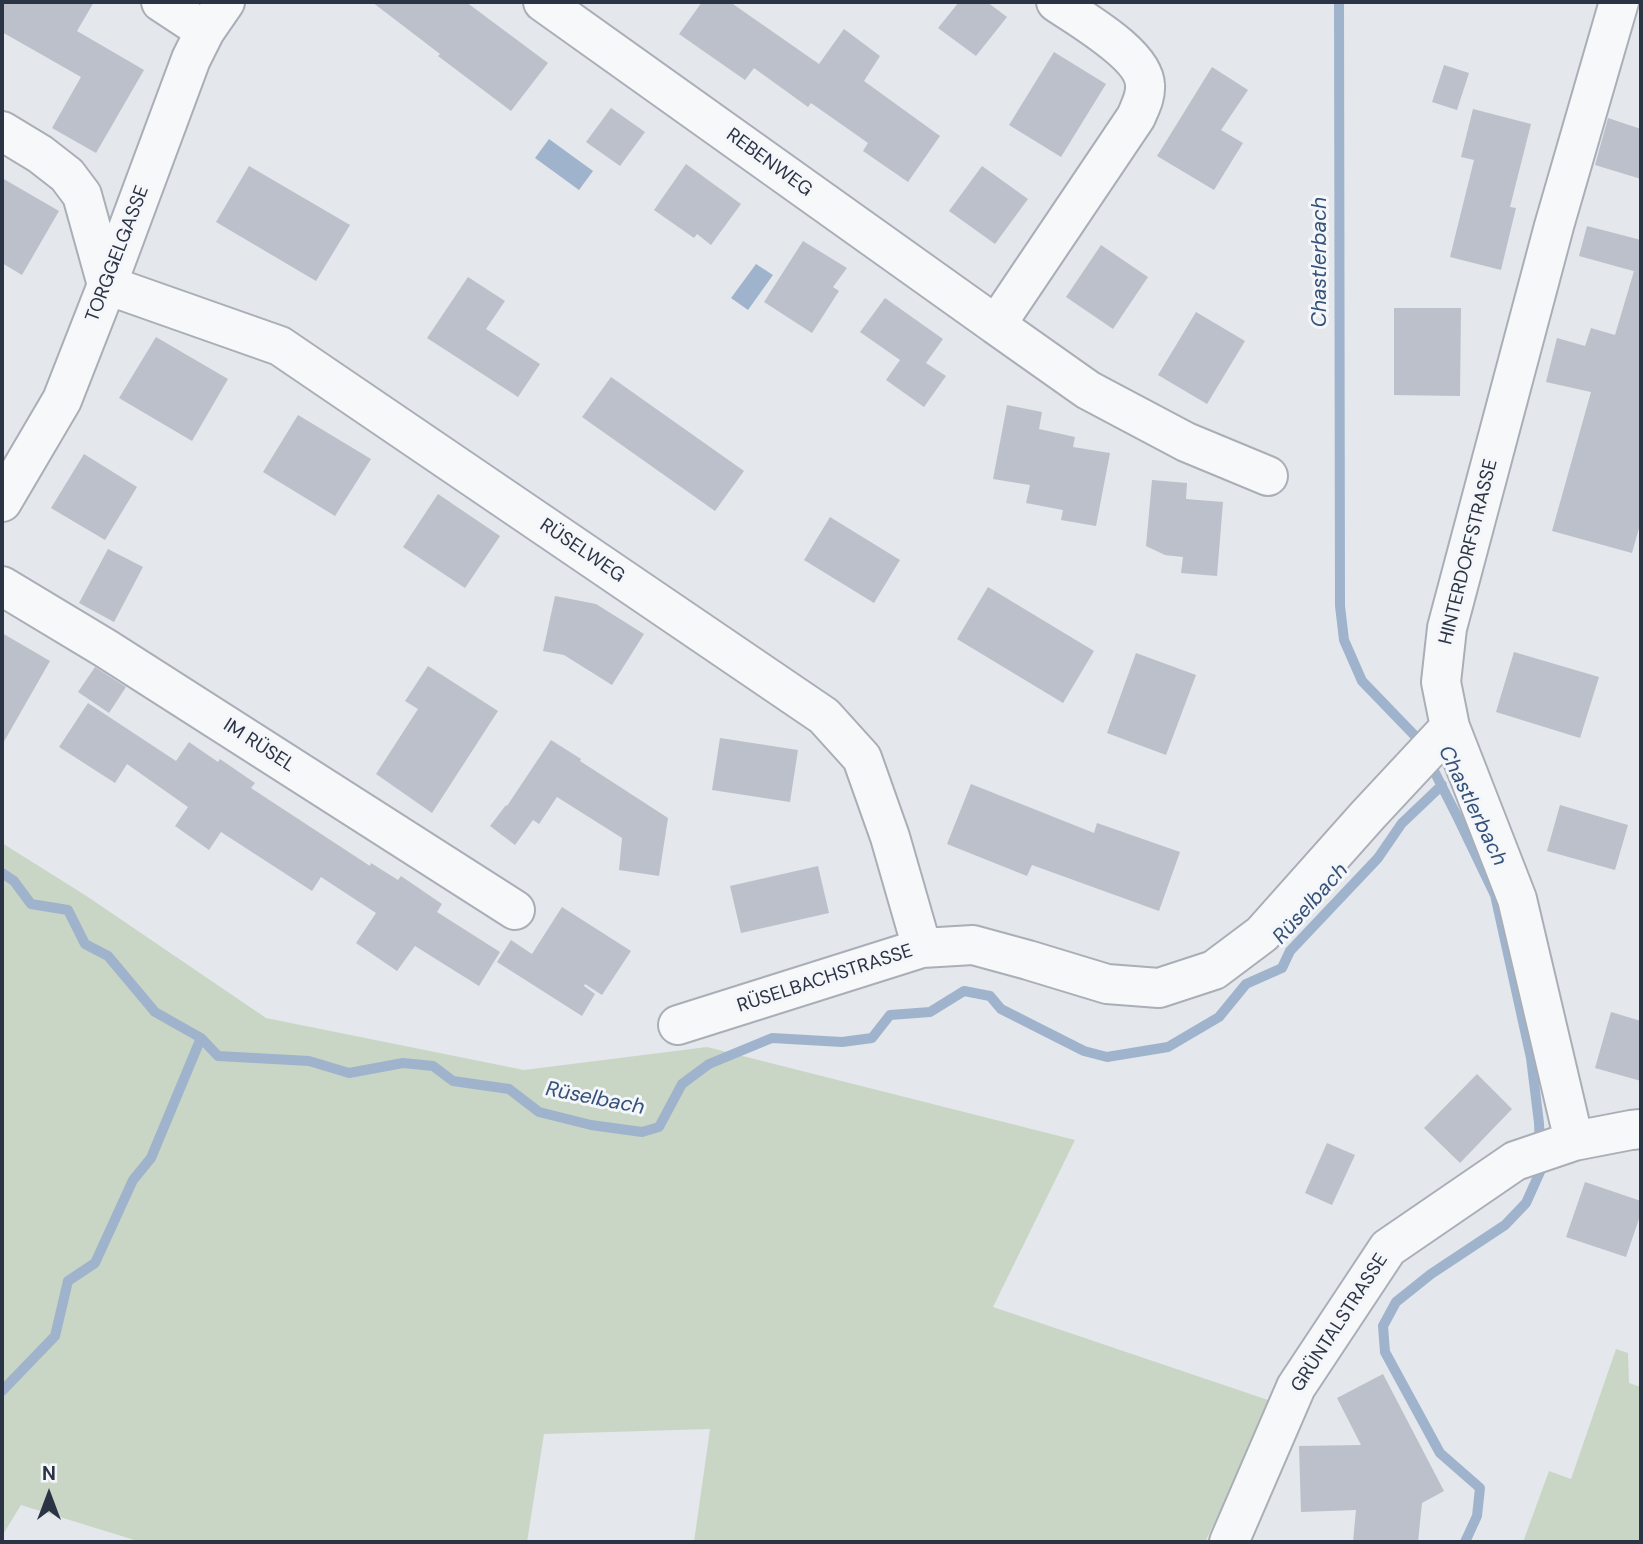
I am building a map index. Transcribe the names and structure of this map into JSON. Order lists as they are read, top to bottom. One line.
{"streets":{"street":["REBENWEG","TORGGELGASSE","RÜSELWEG","HINTERDORFSTRASSE","IM RÜSEL","RÜSELBACHSTRASSE","GRÜNTALSTRASSE"]},"crossings":[["TORGGELGASSE","RÜSELWEG"],["RÜSELWEG","RÜSELBACHSTRASSE"],["HINTERDORFSTRASSE","RÜSELBACHSTRASSE"],["HINTERDORFSTRASSE","GRÜNTALSTRASSE"]],"water":["Chastlerbach","Rüselbach"],"north":"top"}
